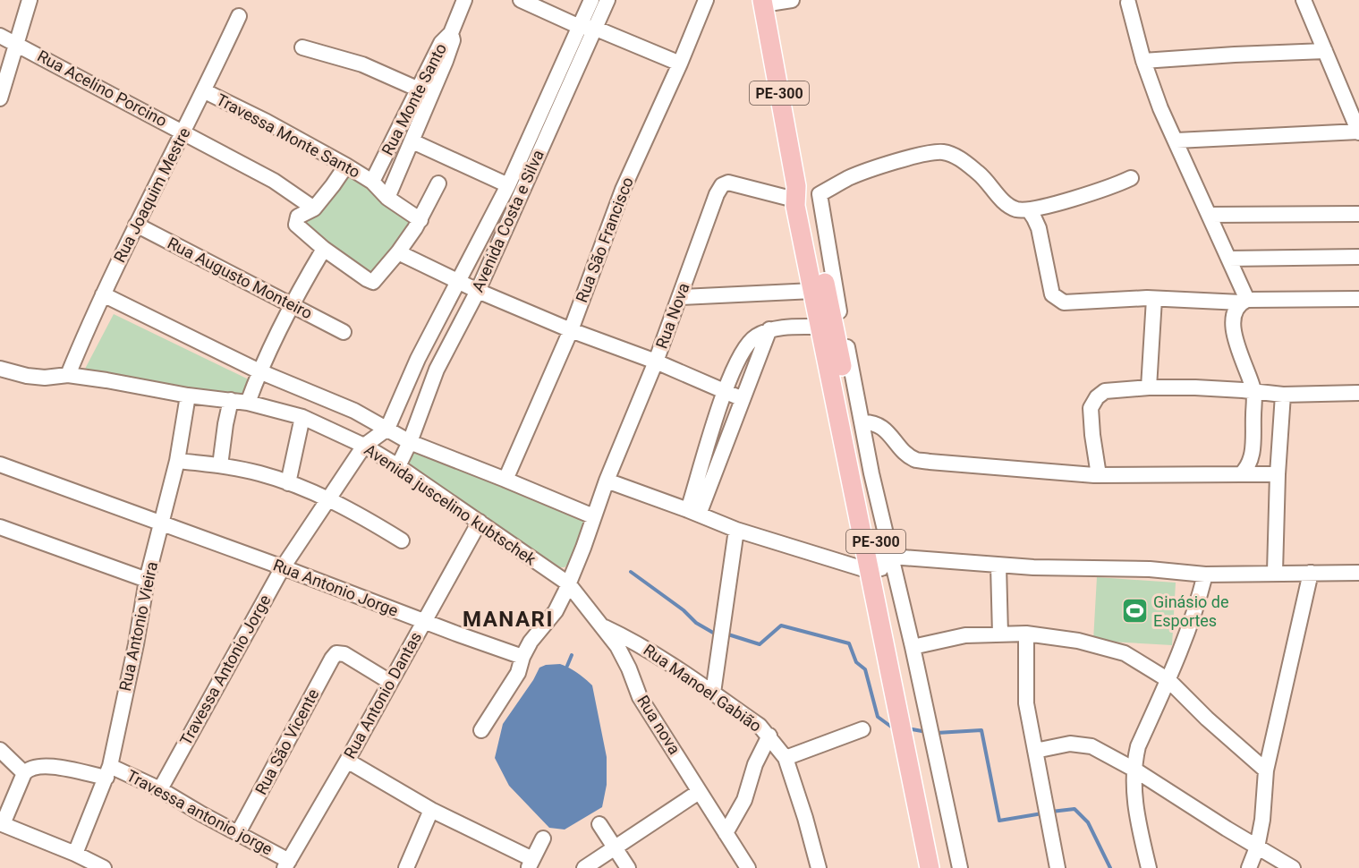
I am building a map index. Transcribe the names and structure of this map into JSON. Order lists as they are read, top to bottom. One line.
{"streets":{"main road":["PE-300"],"street":["Rua Acelino Porcino","Rua Monte Santo","Travessa Monte Santo","Rua Joaquim Mestre","Avenida Costa e Silva","Rua São Francisco","Rua Augusto Monteiro","Rua Nova","Avenida juscelino kubtschek","Rua Antonio Jorge","Rua Antonio Vieira","Travessa Antonio Jorge","Rua Manoel Gabião","Rua Antonio Dantas","Rua nova","Rua São Vicente","Travessa antonio jorge"]},"crossings":[["Rua Acelino Porcino","Rua Joaquim Mestre"],["PE-300","Rua Nova"],["Rua Monte Santo","Travessa Monte Santo"],["Rua Monte Santo","Avenida Costa e Silva"],["Travessa Monte Santo","Rua Joaquim Mestre"],["Rua Joaquim Mestre","Rua Augusto Monteiro"],["Rua Joaquim Mestre","Avenida juscelino kubtschek"],["Avenida Costa e Silva","Avenida juscelino kubtschek"],["Avenida juscelino kubtschek","Rua Antonio Vieira"],["Avenida juscelino kubtschek","Travessa Antonio Jorge"],["Avenida juscelino kubtschek","Rua Antonio Dantas"],["Avenida juscelino kubtschek","Rua nova"],["Rua Antonio Jorge","Rua Antonio Vieira"],["Rua Antonio Jorge","Travessa Antonio Jorge"],["Rua Antonio Jorge","Rua Antonio Dantas"],["Rua Antonio Vieira","Travessa antonio jorge"],["Travessa Antonio Jorge","Travessa antonio jorge"],["Rua Manoel Gabião","Rua nova"],["Rua Antonio Dantas","Rua São Vicente"],["Rua Antonio Dantas","Travessa antonio jorge"],["Rua São Vicente","Travessa antonio jorge"]],"districts":["MANARI"],"places":{"sports":["Ginásio de Esportes"]}}
